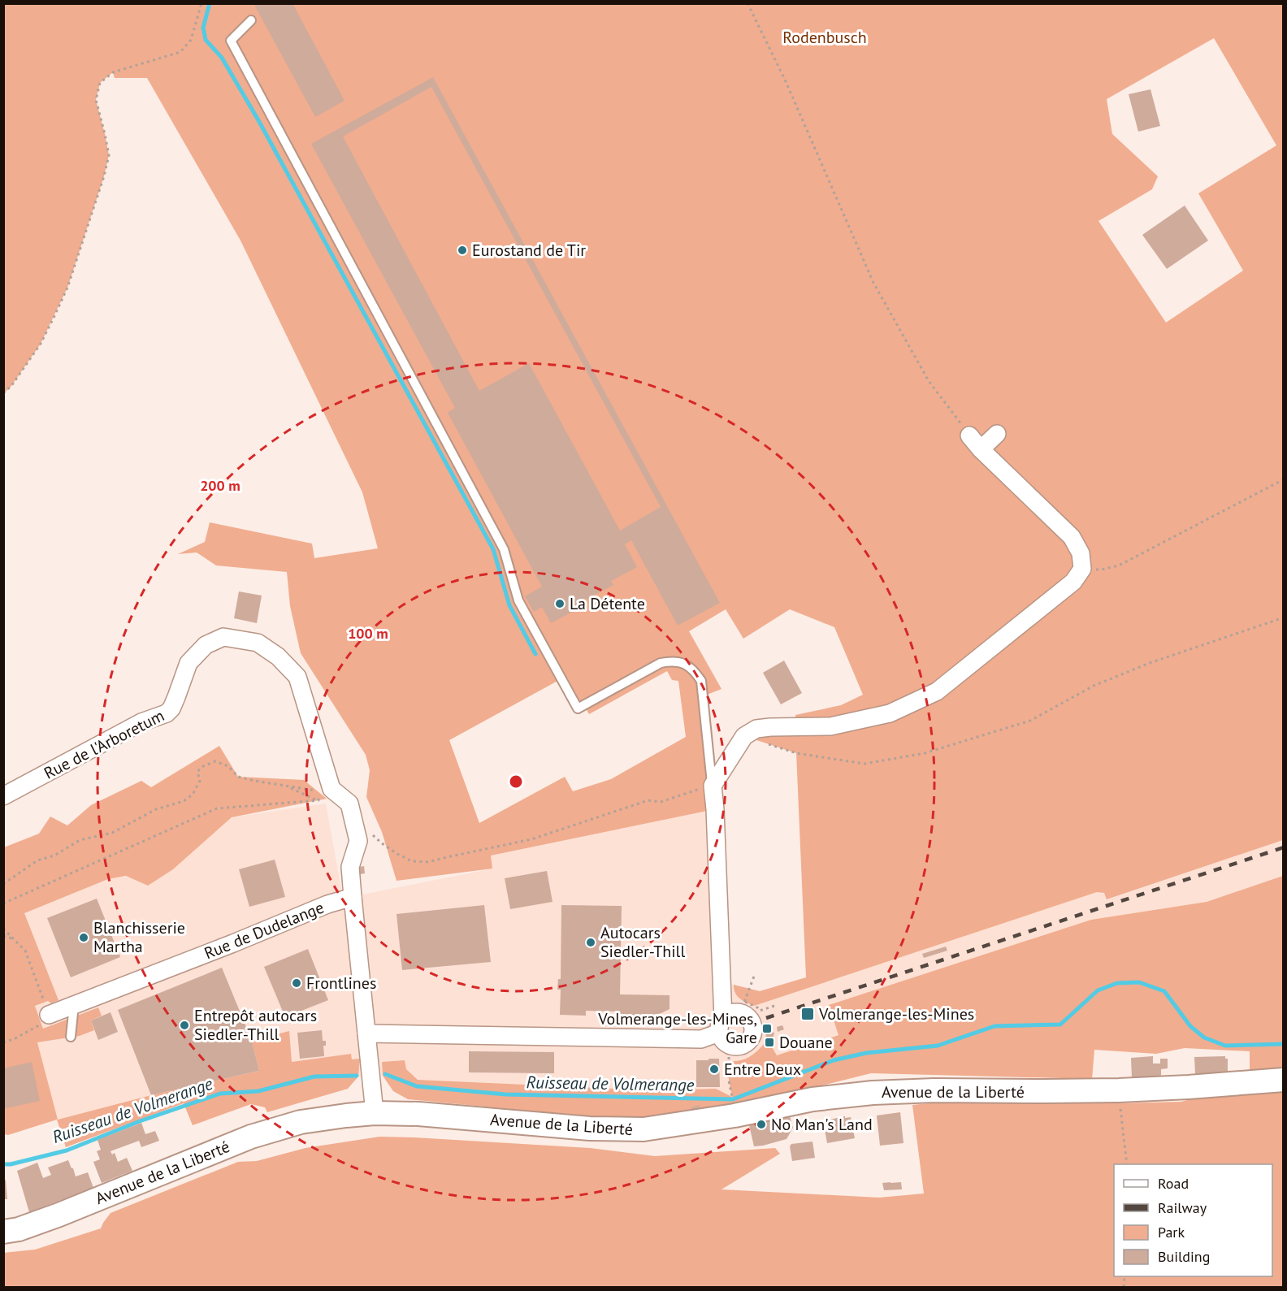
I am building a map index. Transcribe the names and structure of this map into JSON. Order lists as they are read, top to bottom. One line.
{"streets":{"main road":["Avenue de la Liberté"],"street":["Rue de l'Arboretum","Rue de Dudelange"]},"crossings":[["Rue de l'Arboretum","Rue de Dudelange"]],"water":["Ruisseau de Volmerange"],"parks":["Rodenbusch"],"places":{"other":["Eurostand de Tir","La Détente","Blanchisserie Martha","Autocars Siedler-Thill","Frontlines","Entrepôt autocars Siedler-Thill","Entre Deux","No Man's Land"],"transit":["Volmerange-les-Mines","Volmerange-les-Mines, Gare","Douane"]},"legend":["Road","Railway","Park","Building"],"rings":["200 m","100 m"]}
